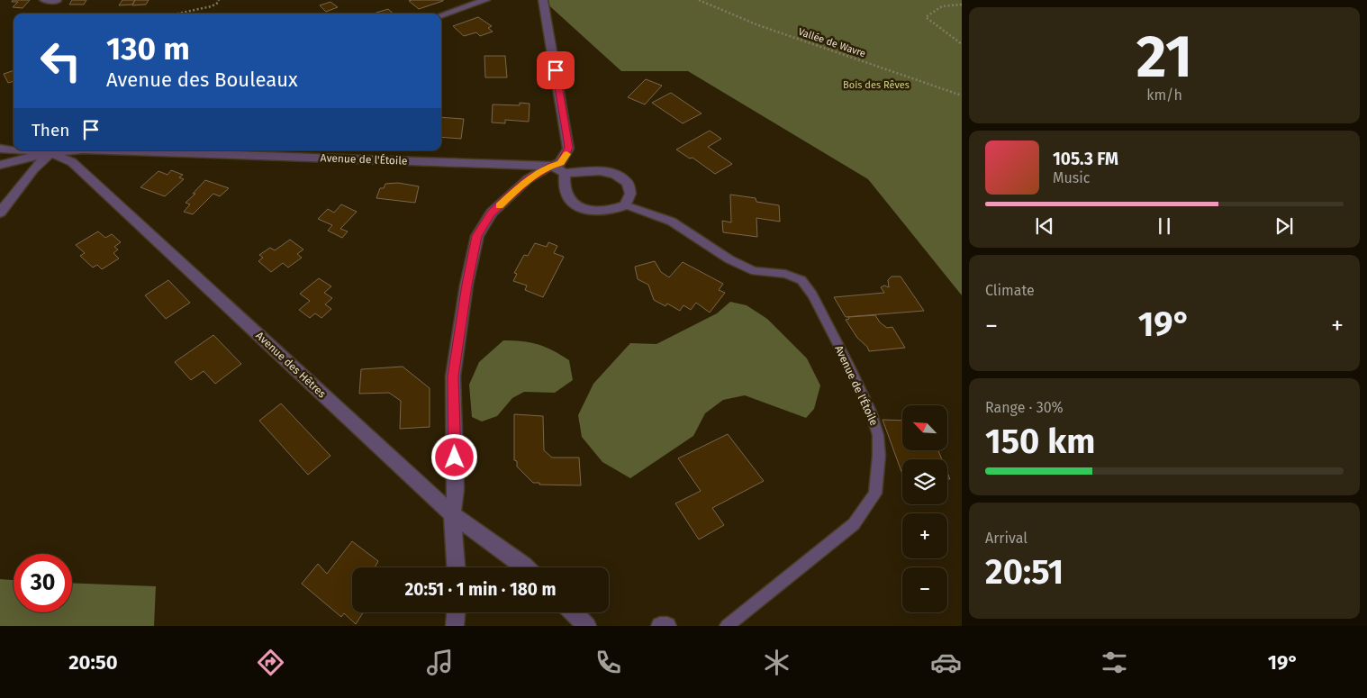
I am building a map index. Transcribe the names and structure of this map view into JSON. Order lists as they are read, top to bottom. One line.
{"streets":{"street":["Avenue de l'Étoile","Avenue des Hêtres"],"path":["Vallée de Wavre"]},"parks":["Bois des Rêves"],"north":"top left","page":{"tile":[["21","km/h"],"Climate",["Range · 30%","150 km"],["Arrival","20:51"]],"turn":["130 m","Avenue des Bouleaux"],"then":"Then","song":["105.3 FM","Music"],"heat":["−","19°","+"],"map_buttons":["+","−"],"limit":"30","trip":"20:51 · 1 min · 180 m","tabs":["20:50","19°"]}}
